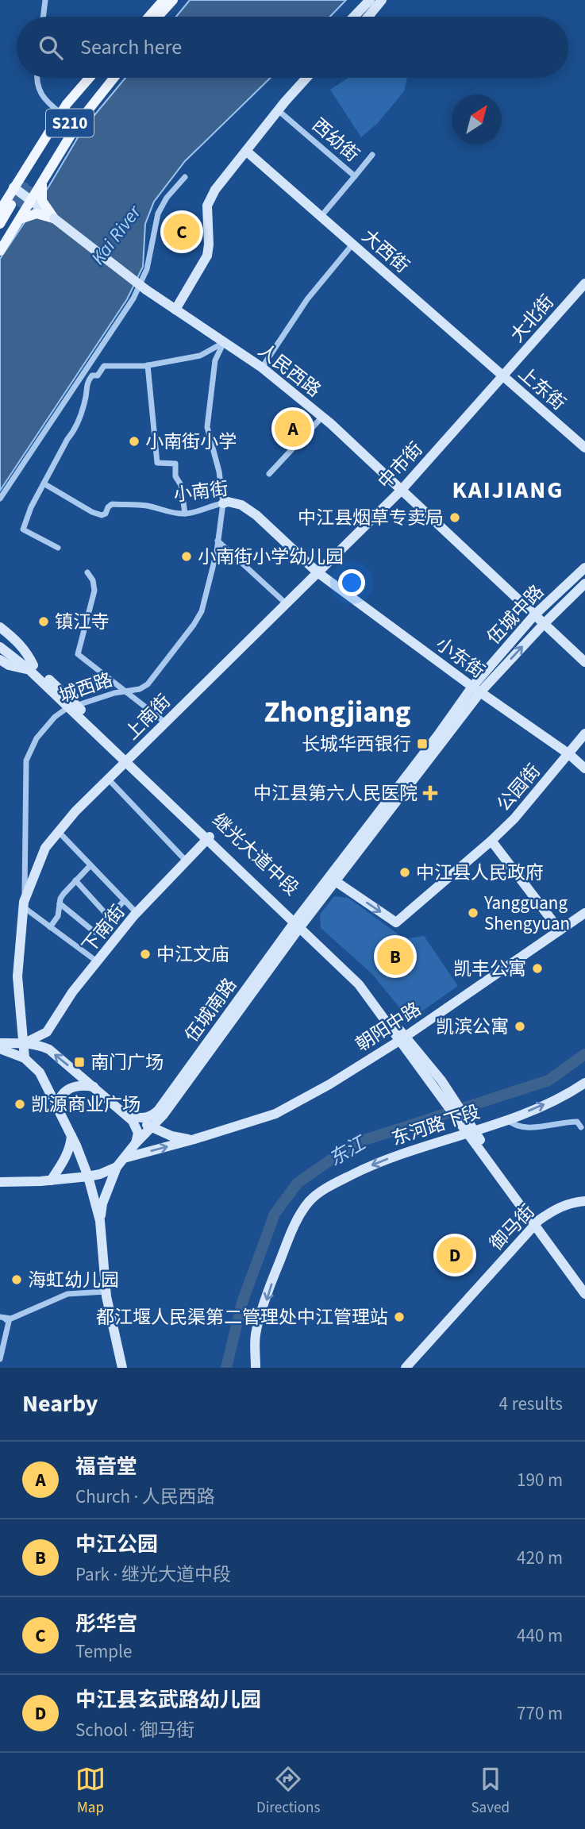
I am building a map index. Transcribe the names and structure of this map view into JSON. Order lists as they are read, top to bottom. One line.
{"streets":{"main road":["S210"],"street":["西幼街","大西街","大北街","人民西路","上东街","中市街","小南街","伍城中路","小东街","城西路","上南街","公园街","继光大道中段","下南街","伍城南路","朝阳中路","东河路下段","御马街"]},"crossings":[["西幼街","大西街"],["大西街","大北街"],["大西街","上东街"],["大西街","中市街"],["大北街","上东街"],["大北街","中市街"],["人民西路","中市街"],["人民西路","伍城中路"],["人民西路","城西路"],["上东街","中市街"],["中市街","小南街"],["中市街","小东街"],["中市街","上南街"],["小南街","小东街"],["小南街","城西路"],["小南街","上南街"],["伍城中路","小东街"],["伍城中路","伍城南路"],["小东街","上南街"],["小东街","公园街"],["小东街","伍城南路"],["城西路","上南街"],["城西路","继光大道中段"],["城西路","下南街"],["上南街","继光大道中段"],["公园街","伍城南路"],["继光大道中段","下南街"],["继光大道中段","伍城南路"],["继光大道中段","朝阳中路"],["继光大道中段","东河路下段"],["继光大道中段","御马街"],["伍城南路","朝阳中路"]],"one_way":["公园街"],"districts":["KAIJIANG","Zhongjiang"],"water":["Kai River","东江"],"places":{"other":["小南街小学","中江县烟草专卖局","小南街小学幼儿园","镇江寺","中江县人民政府","Yangguang Shengyuan","中江文庙","凯丰公寓","凯滨公寓","凯源商业广场","海虹幼儿园","都江堰人民渠第二管理处中江管理站"],"transit":["长城华西银行","南门广场"],"health":["中江县第六人民医院"]},"north":"top right","page":{"search":"Search here","pins":["C","A","B","D"],"heading":["Nearby","4 results"],"list":[{"mark":"A","name":"福音堂","note":"Church · 人民西路","value":"190 m"},{"mark":"B","name":"中江公园","note":"Park · 继光大道中段","value":"420 m"},{"mark":"C","name":"彤华宫","note":"Temple","value":"440 m"},{"mark":"D","name":"中江县玄武路幼儿园","note":"School · 御马街","value":"770 m"}],"nav":["Map","Directions","Saved"]}}
